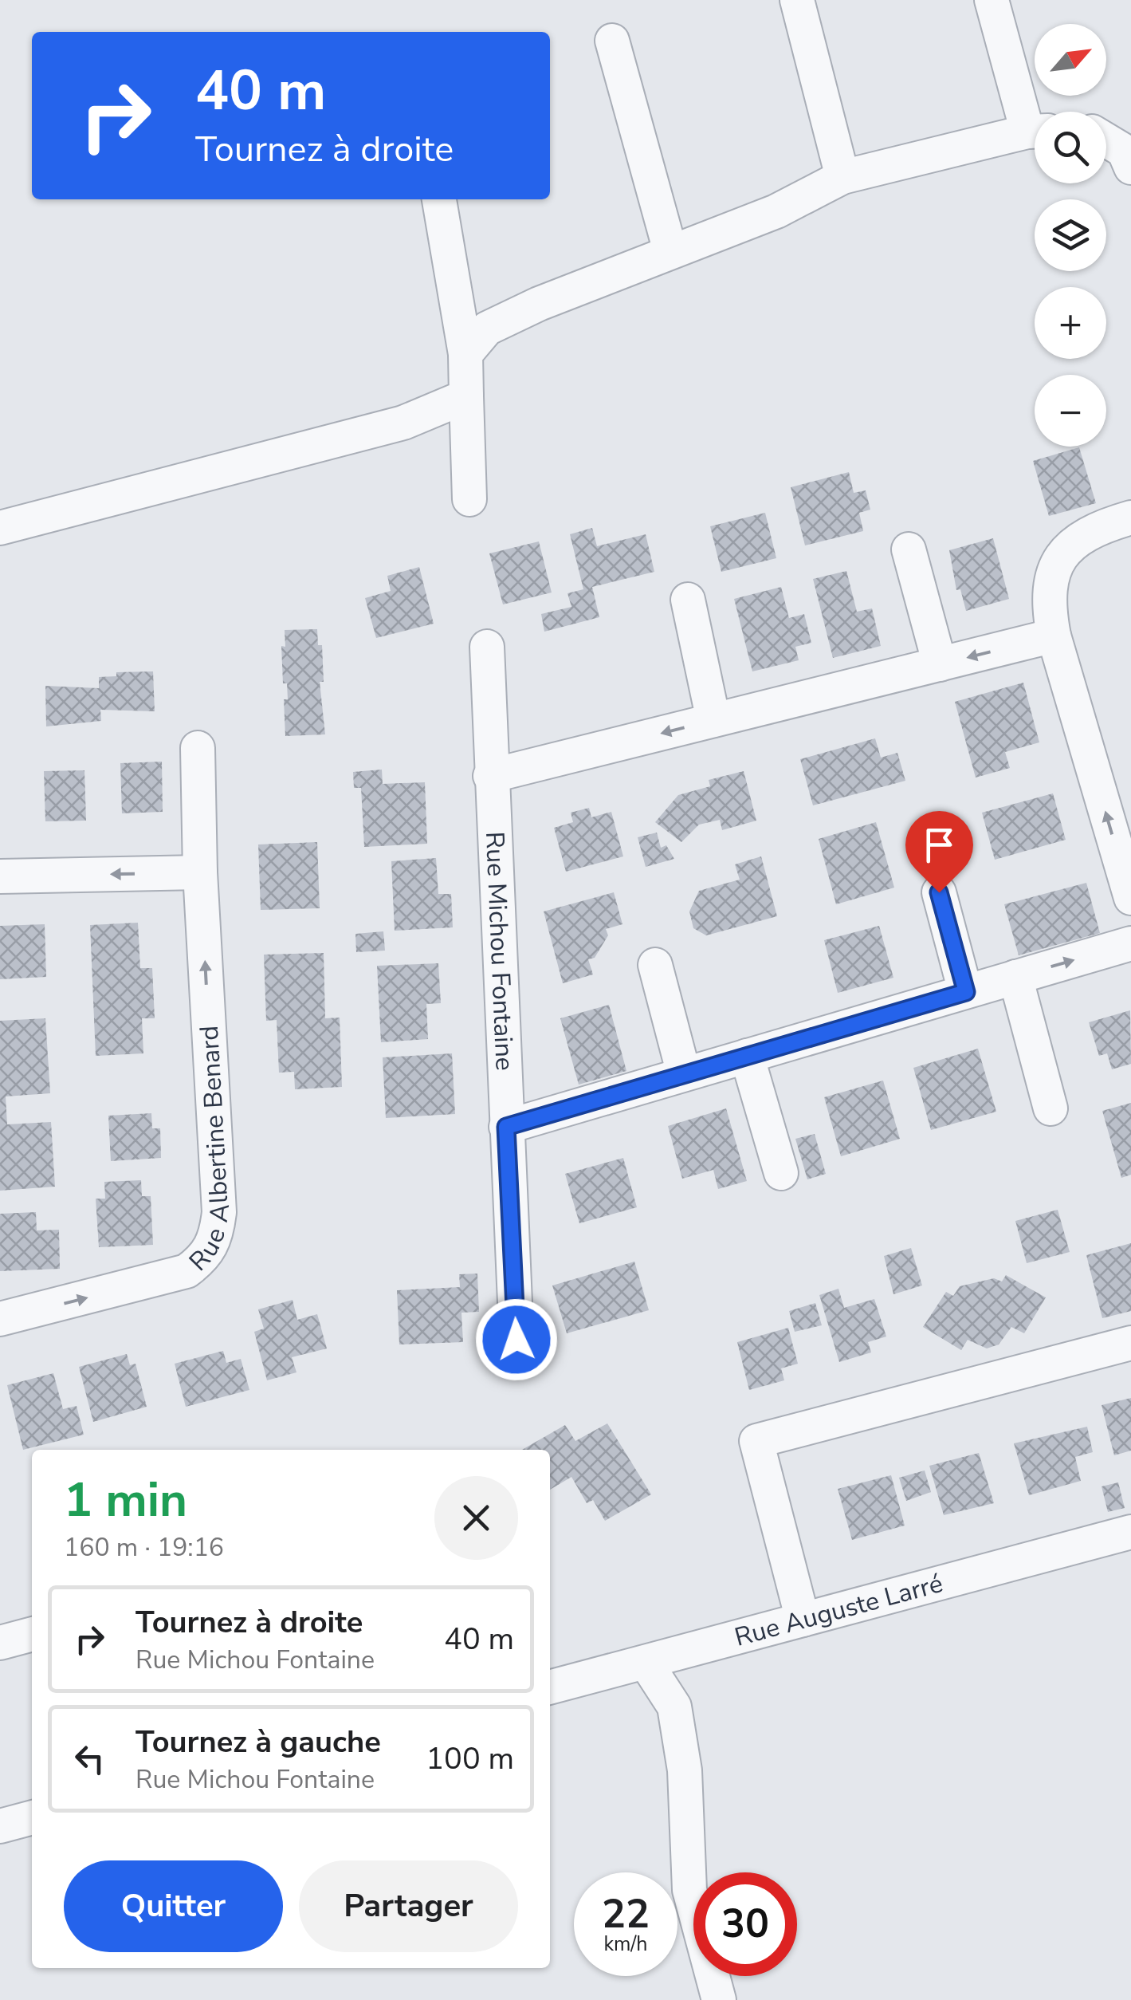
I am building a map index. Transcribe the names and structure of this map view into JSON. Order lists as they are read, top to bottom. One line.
{"streets":{"street":["Rue Michou Fontaine","Rue Albertine Benard","Rue Auguste Larré"]},"one_way":["Rue Albertine Benard"],"north":"top right","page":{"map_buttons":["+","−"],"turn":["40 m","Tournez à droite"],"heading":["1 min","160 m · 19:16"],"list":[{"name":"Tournez à droite","note":"Rue Michou Fontaine","value":"40 m"},{"name":"Tournez à gauche","note":"Rue Michou Fontaine","value":"100 m"}],"buttons":["Quitter","Partager"],"speed":"22 km/h","limit":"30"}}
